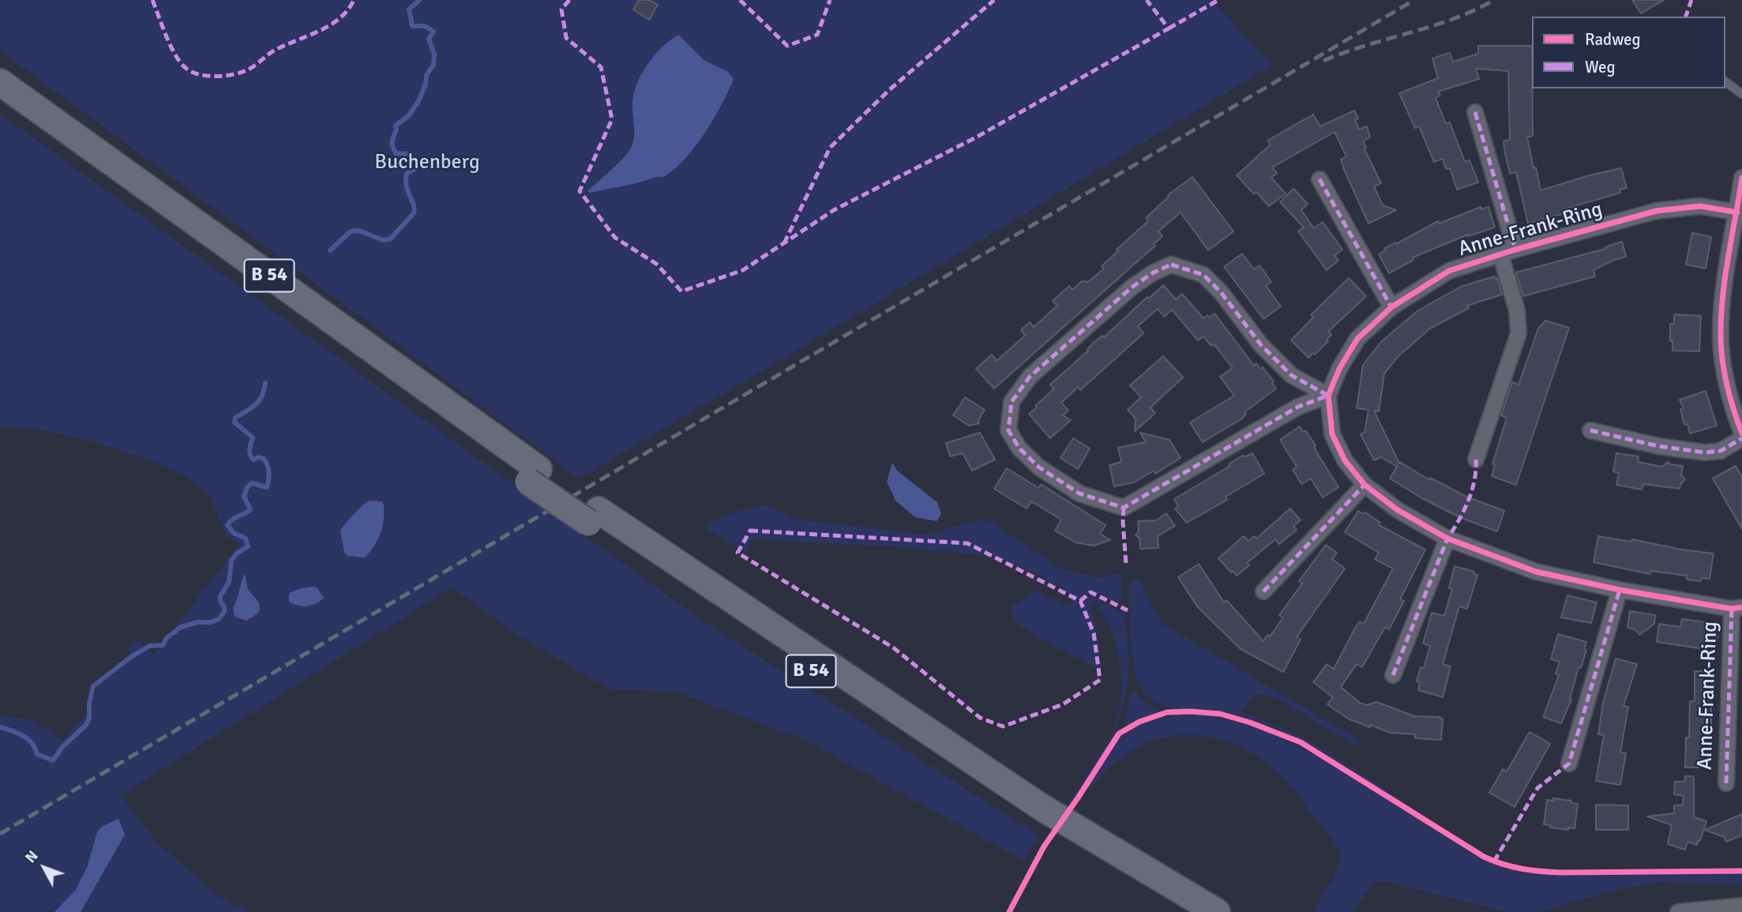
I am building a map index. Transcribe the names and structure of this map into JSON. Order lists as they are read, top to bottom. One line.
{"streets":{"highway":["B 54"],"street":["Anne-Frank-Ring"]},"parks":["Buchenberg"],"legend":["Radweg","Weg"],"north":"top left"}
